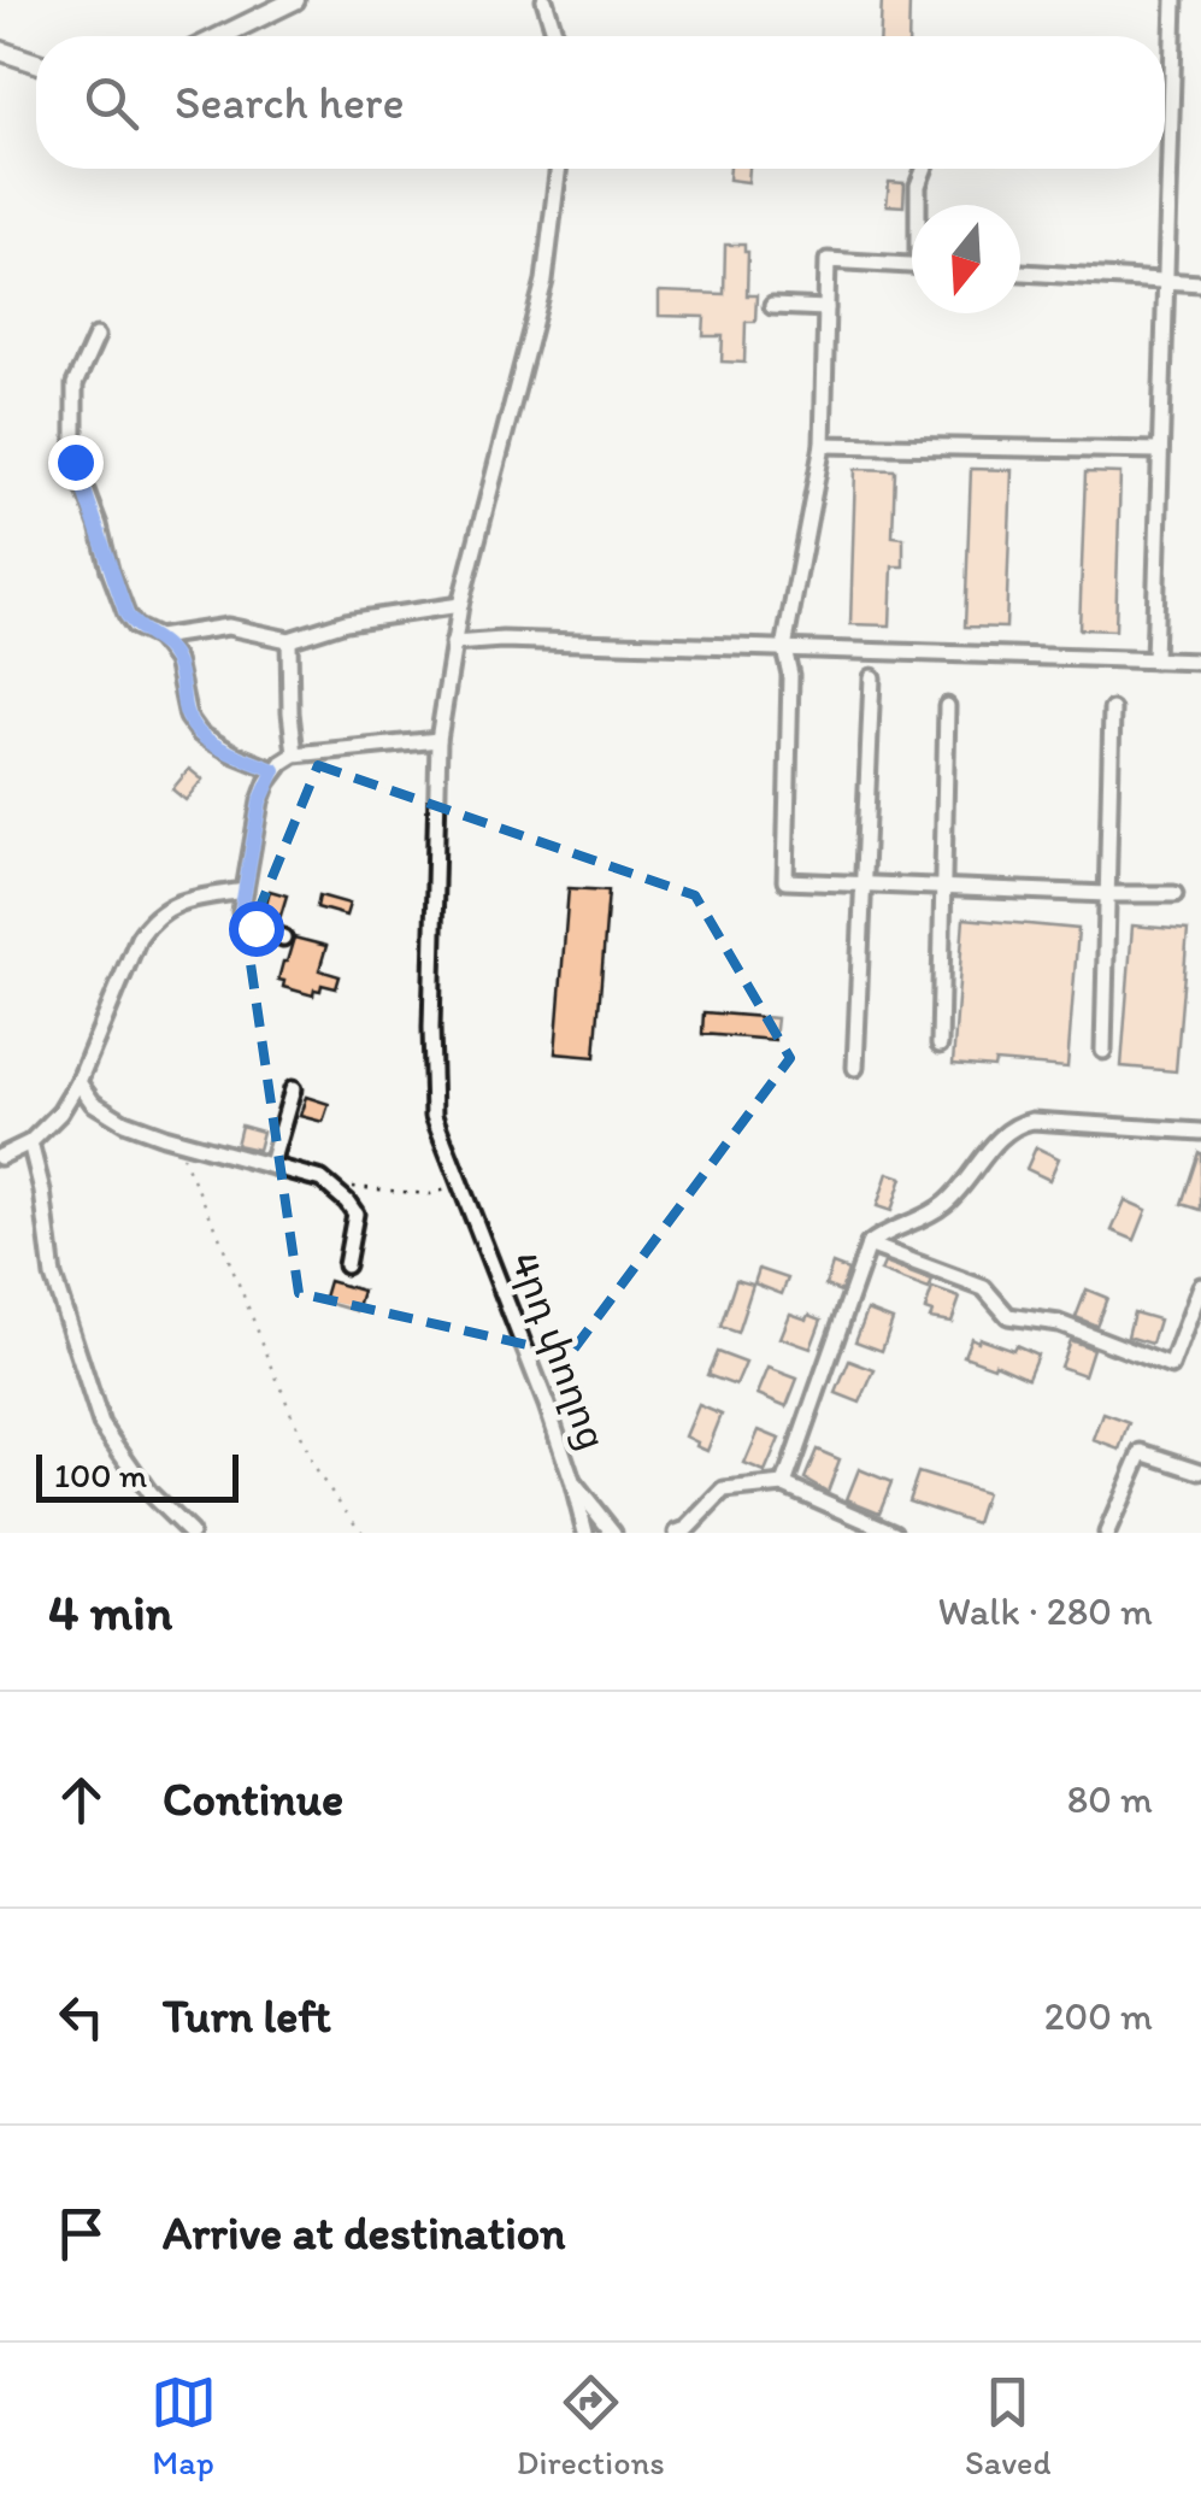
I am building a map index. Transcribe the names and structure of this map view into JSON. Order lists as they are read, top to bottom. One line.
{"streets":{"street":["4րդ փողոց"]},"scale_bar":"100 m","north":"bottom","page":{"search":"Search here","scale":"100 m","heading":["4 min","Walk · 280 m"],"list":[["Continue","80 m"],["Turn left","200 m"],"Arrive at destination"],"nav":["Map","Directions","Saved"]}}
